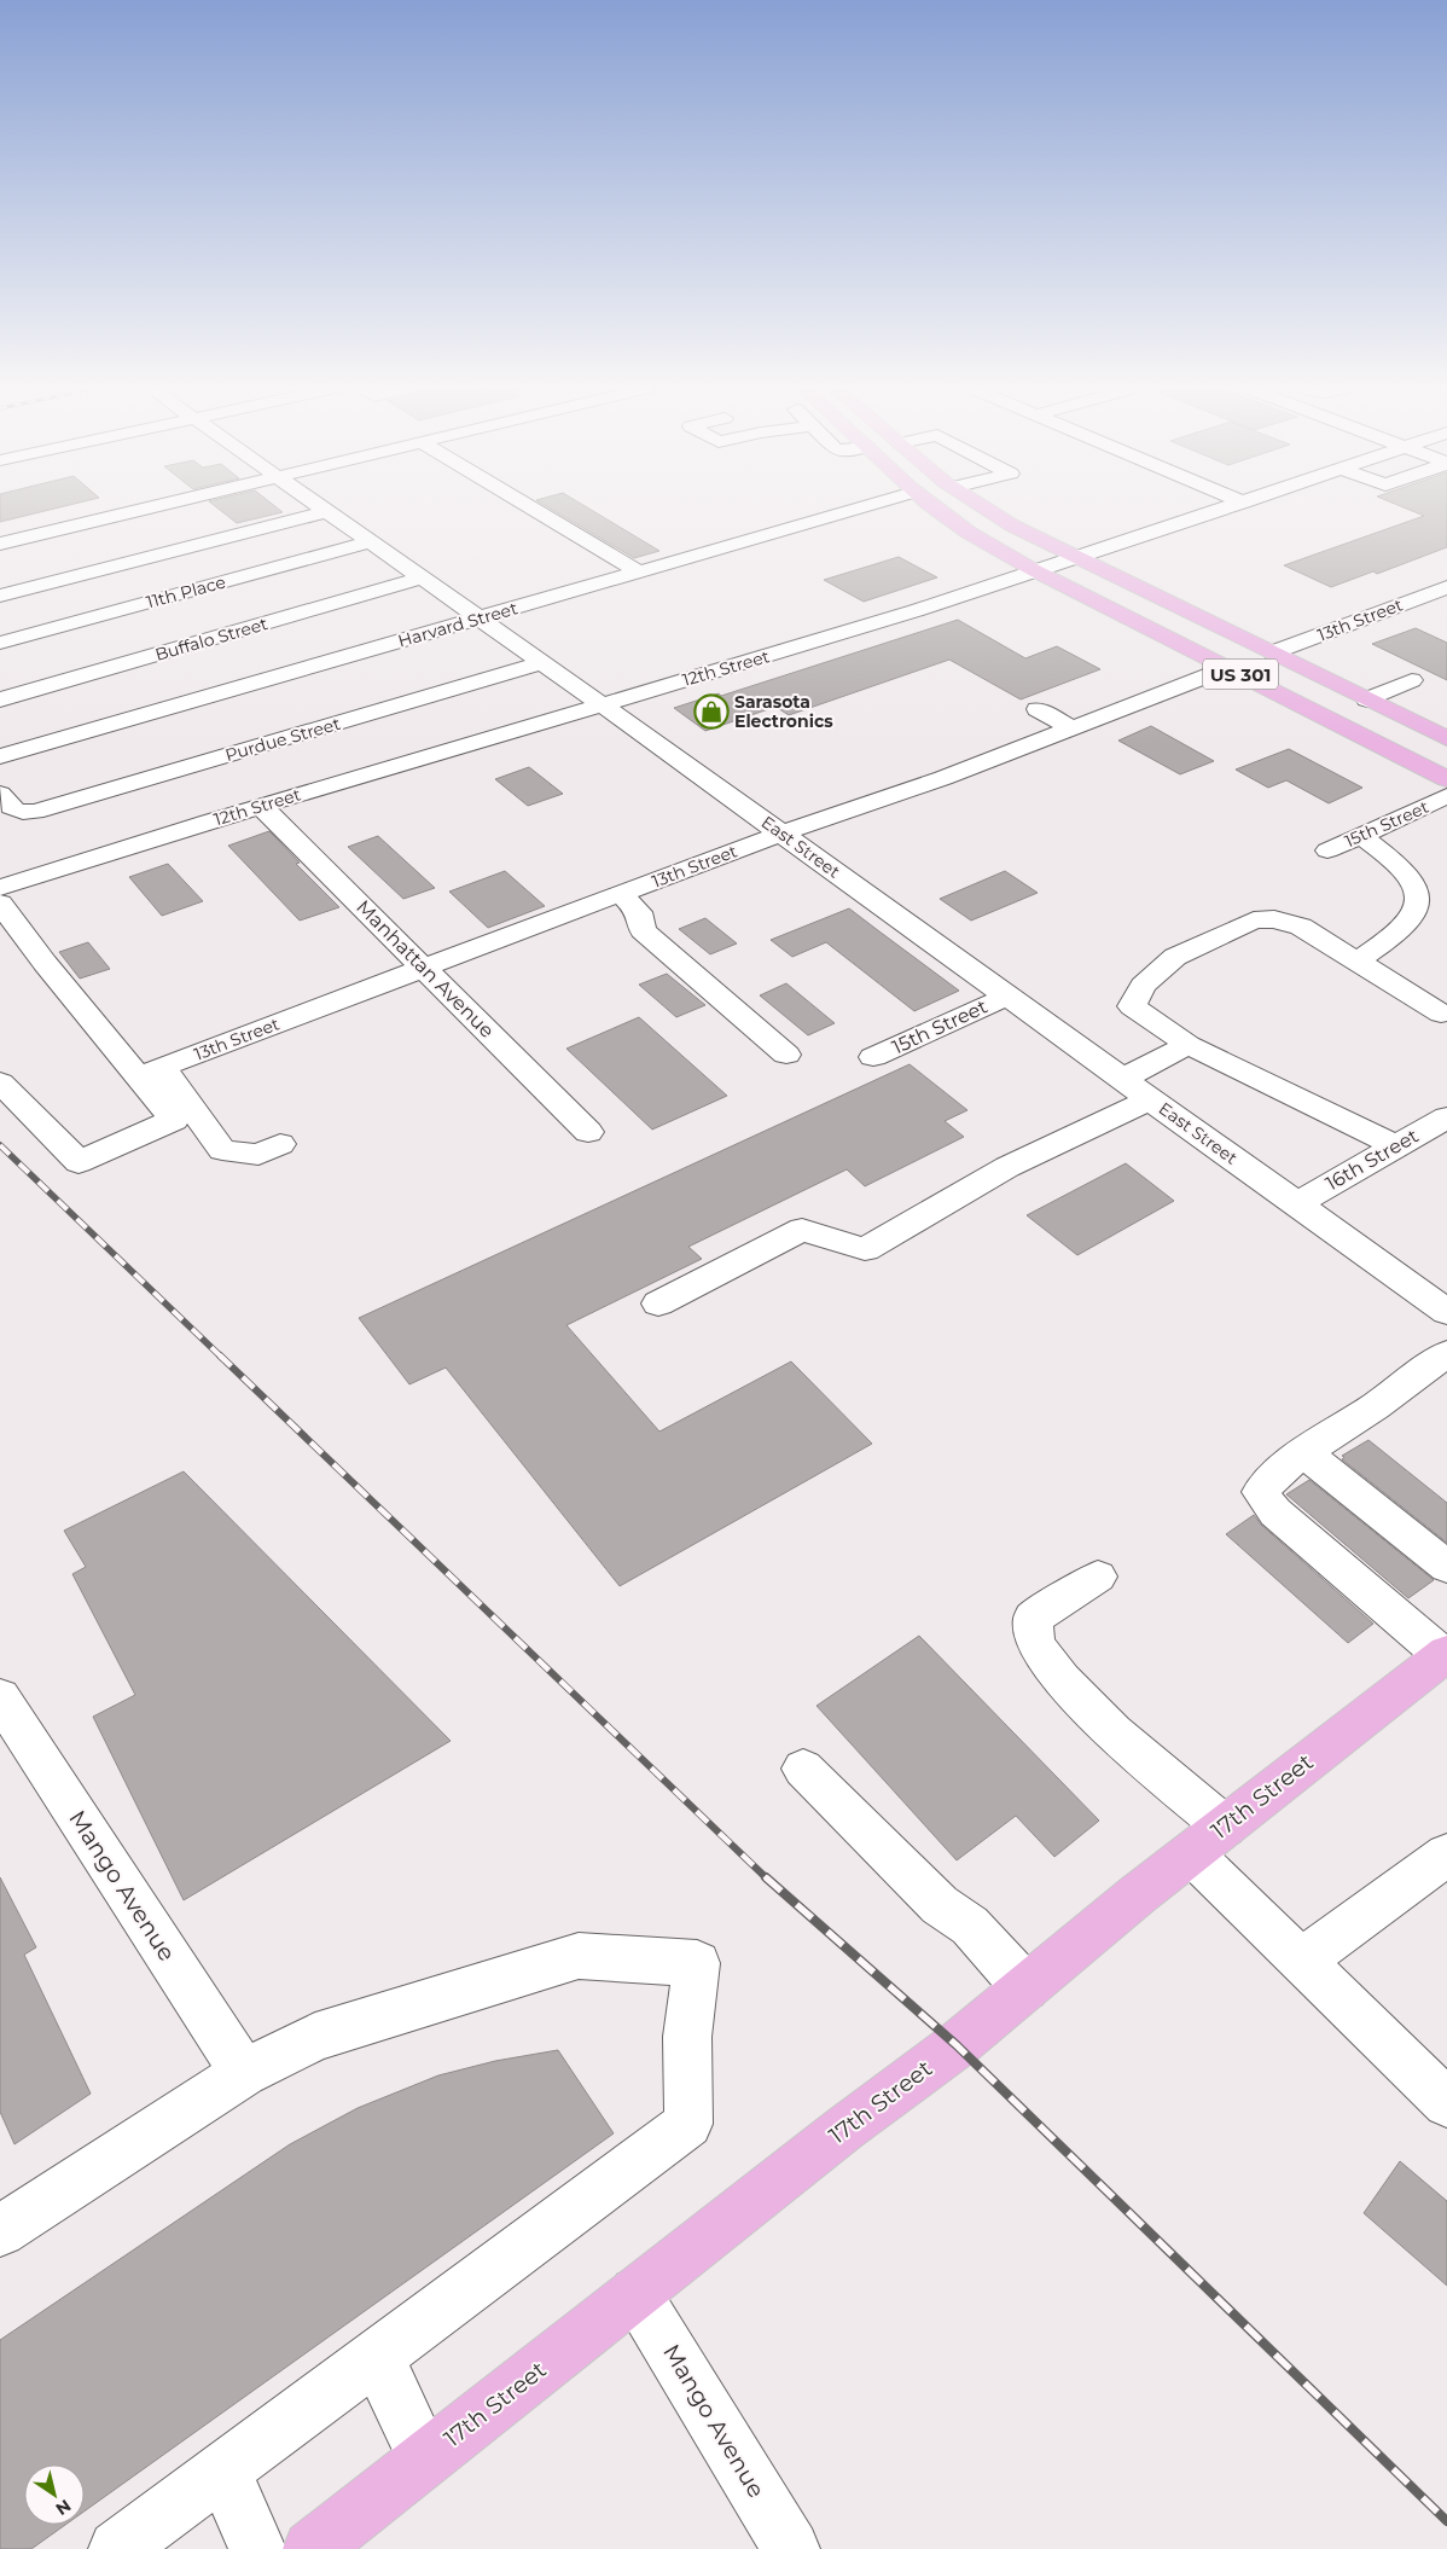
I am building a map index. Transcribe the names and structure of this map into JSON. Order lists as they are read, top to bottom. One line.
{"streets":{"main road":["US 301","17th Street"],"street":["11th Place","13th Street","Harvard Street","Buffalo Street","12th Street","Purdue Street","15th Street","East Street","Manhattan Avenue","16th Street","Mango Avenue"]},"crossings":[["11th Place","East Street"],["13th Street","US 301"],["13th Street","East Street"],["13th Street","Manhattan Avenue"],["Harvard Street","East Street"],["Buffalo Street","East Street"],["12th Street","US 301"],["12th Street","East Street"],["12th Street","Manhattan Avenue"],["Purdue Street","East Street"],["15th Street","East Street"],["East Street","16th Street"],["17th Street","Mango Avenue"]],"places":{"shop":["Sarasota Electronics"]},"north":"bottom right"}
